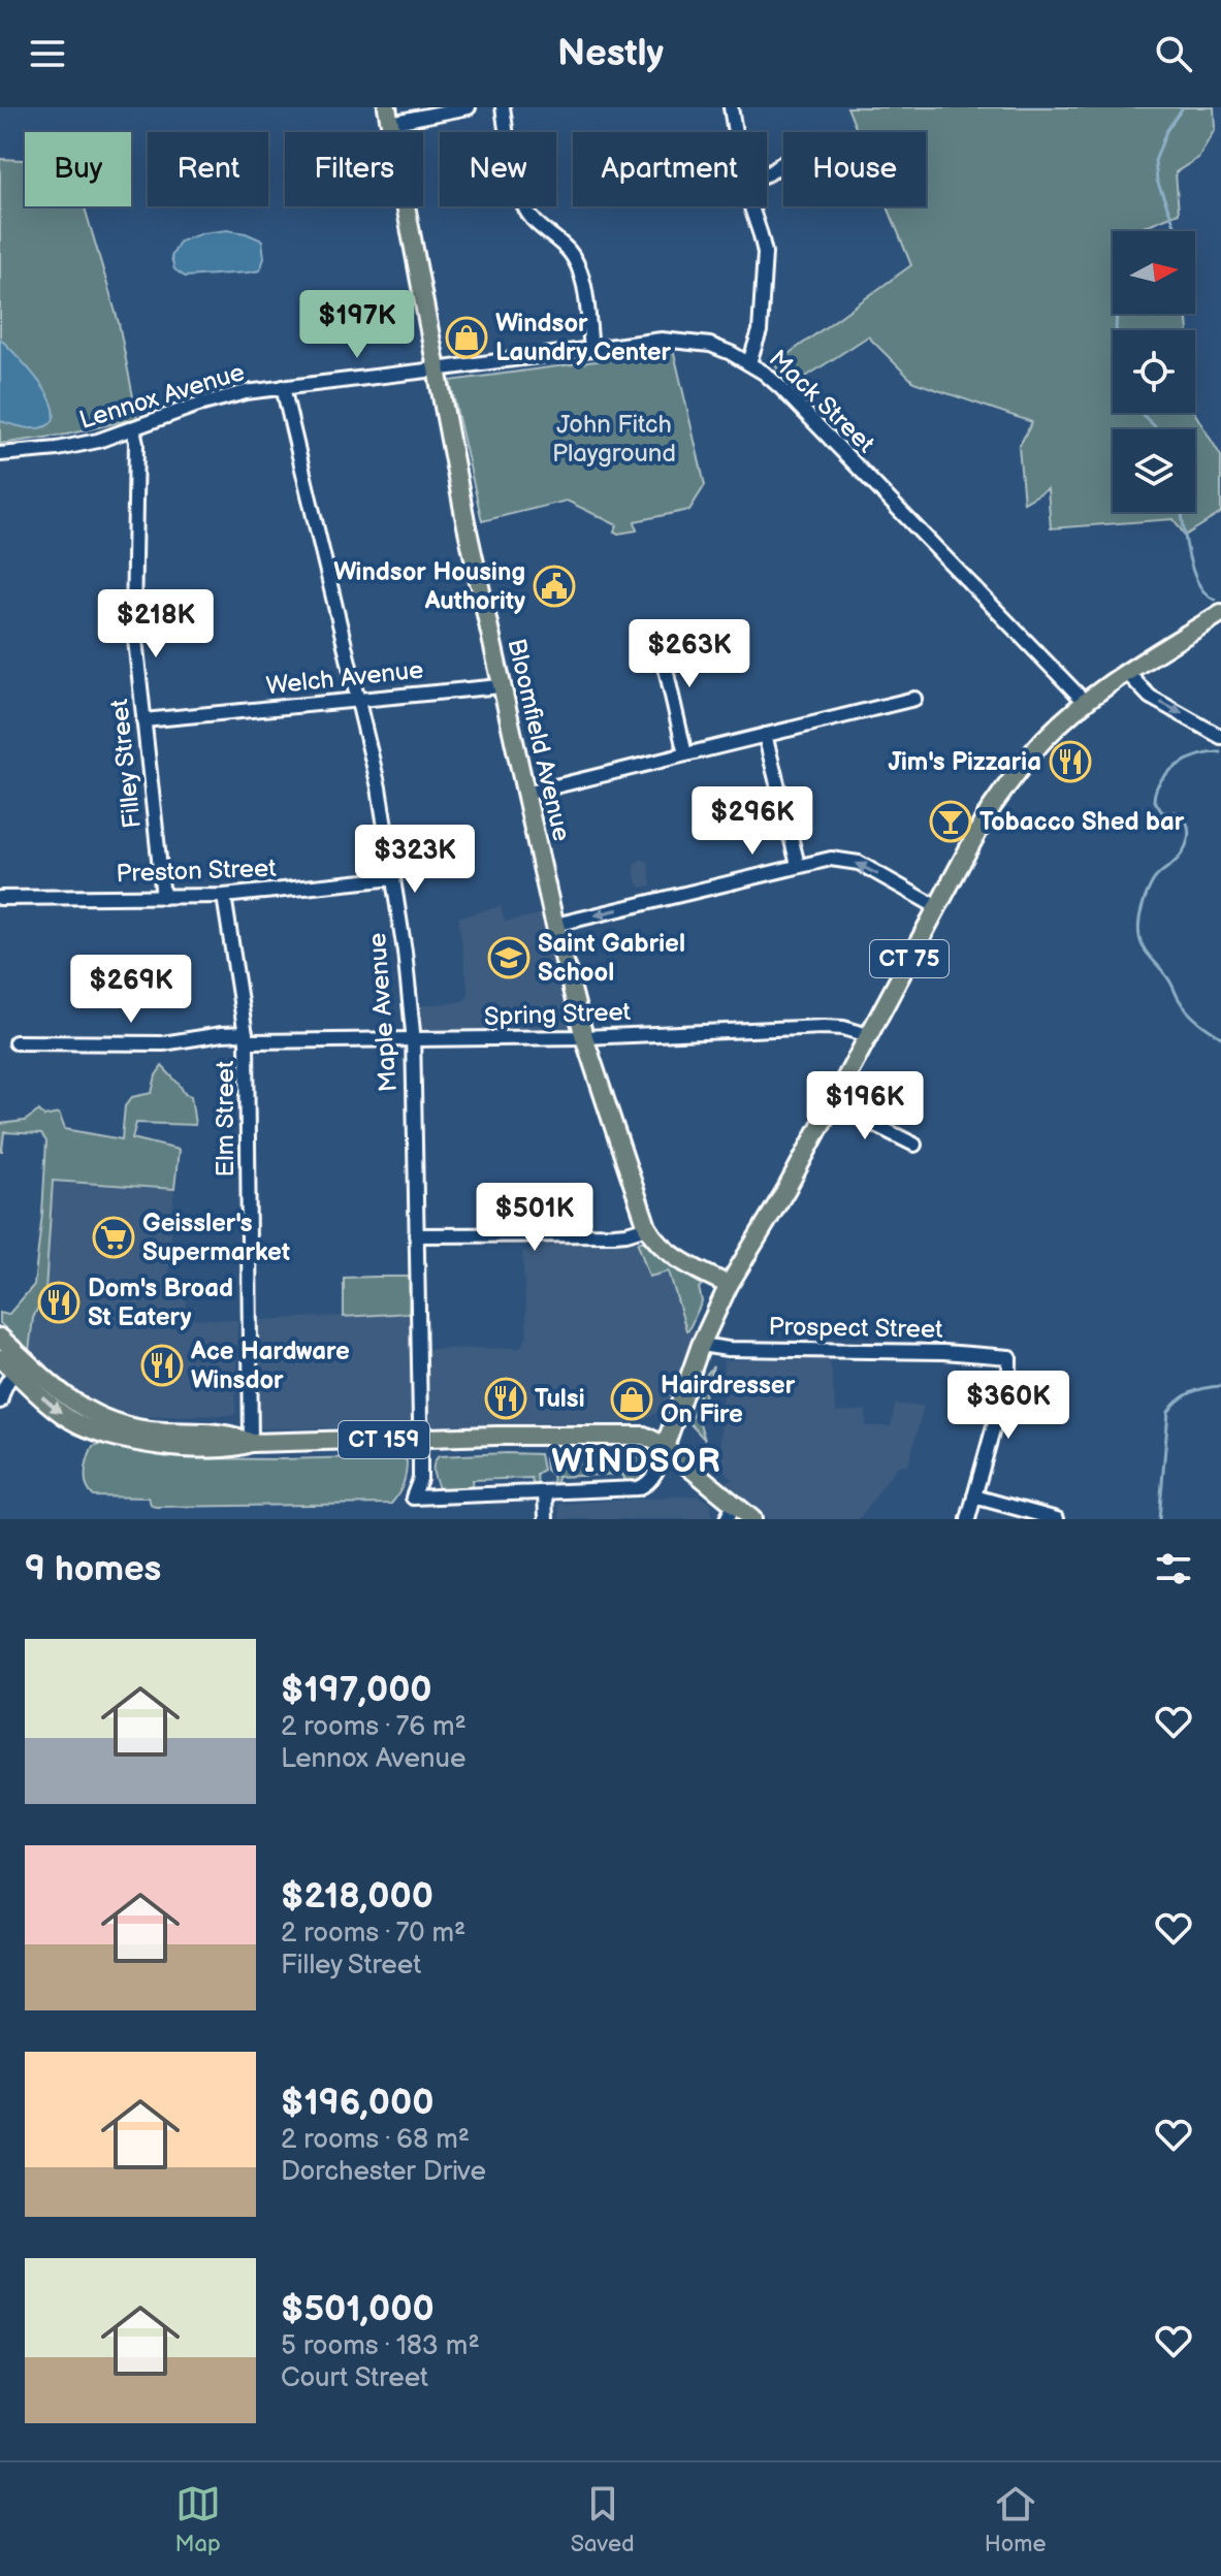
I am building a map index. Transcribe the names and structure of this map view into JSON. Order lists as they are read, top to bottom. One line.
{"streets":{"main road":["Bloomfield Avenue","CT 75","CT 159"],"street":["Lennox Avenue","Mack Street","Welch Avenue","Filley Street","Preston Street","Maple Avenue","Spring Street","Elm Street","Prospect Street"]},"crossings":[["Lennox Avenue","Mack Street"],["Lennox Avenue","Bloomfield Avenue"],["Lennox Avenue","Filley Street"],["Lennox Avenue","Maple Avenue"],["Mack Street","Bloomfield Avenue"],["Mack Street","CT 75"],["Welch Avenue","Bloomfield Avenue"],["Welch Avenue","Filley Street"],["Welch Avenue","Maple Avenue"],["Bloomfield Avenue","CT 75"],["Bloomfield Avenue","Spring Street"],["Filley Street","Preston Street"],["Preston Street","Maple Avenue"],["Preston Street","Elm Street"],["CT 75","Spring Street"],["CT 75","Prospect Street"],["CT 75","CT 159"],["Maple Avenue","Spring Street"],["Maple Avenue","CT 159"],["Spring Street","Elm Street"],["Elm Street","CT 159"]],"districts":["WINDSOR"],"parks":["John Fitch Playground"],"places":{"shop":["Windsor Laundry Center","Hairdresser On Fire"],"public building":["Windsor Housing Authority"],"restaurant":["Jim's Pizzaria","Dom's Broad St Eatery","Ace Hardware Winsdor","Tulsi"],"bar":["Tobacco Shed bar"],"school or university":["Saint Gabriel School"],"supermarket":["Geissler's Supermarket"]},"north":"right","page":{"header":"Nestly","chip":["Buy","Rent","Filters","New","Apartment","House"],"price":["$197K","$218K","$263K","$296K","$323K","$269K","$196K","$501K","$360K"],"heading":"9 homes","list":[{"name":"$197,000","note":"2 rooms · 76 m² · Lennox Avenue"},{"name":"$218,000","note":"2 rooms · 70 m² · Filley Street"},{"name":"$196,000","note":"2 rooms · 68 m² · Dorchester Drive"},{"name":"$501,000","note":"5 rooms · 183 m² · Court Street"}],"tabs":["Map","Saved","Home"]}}
